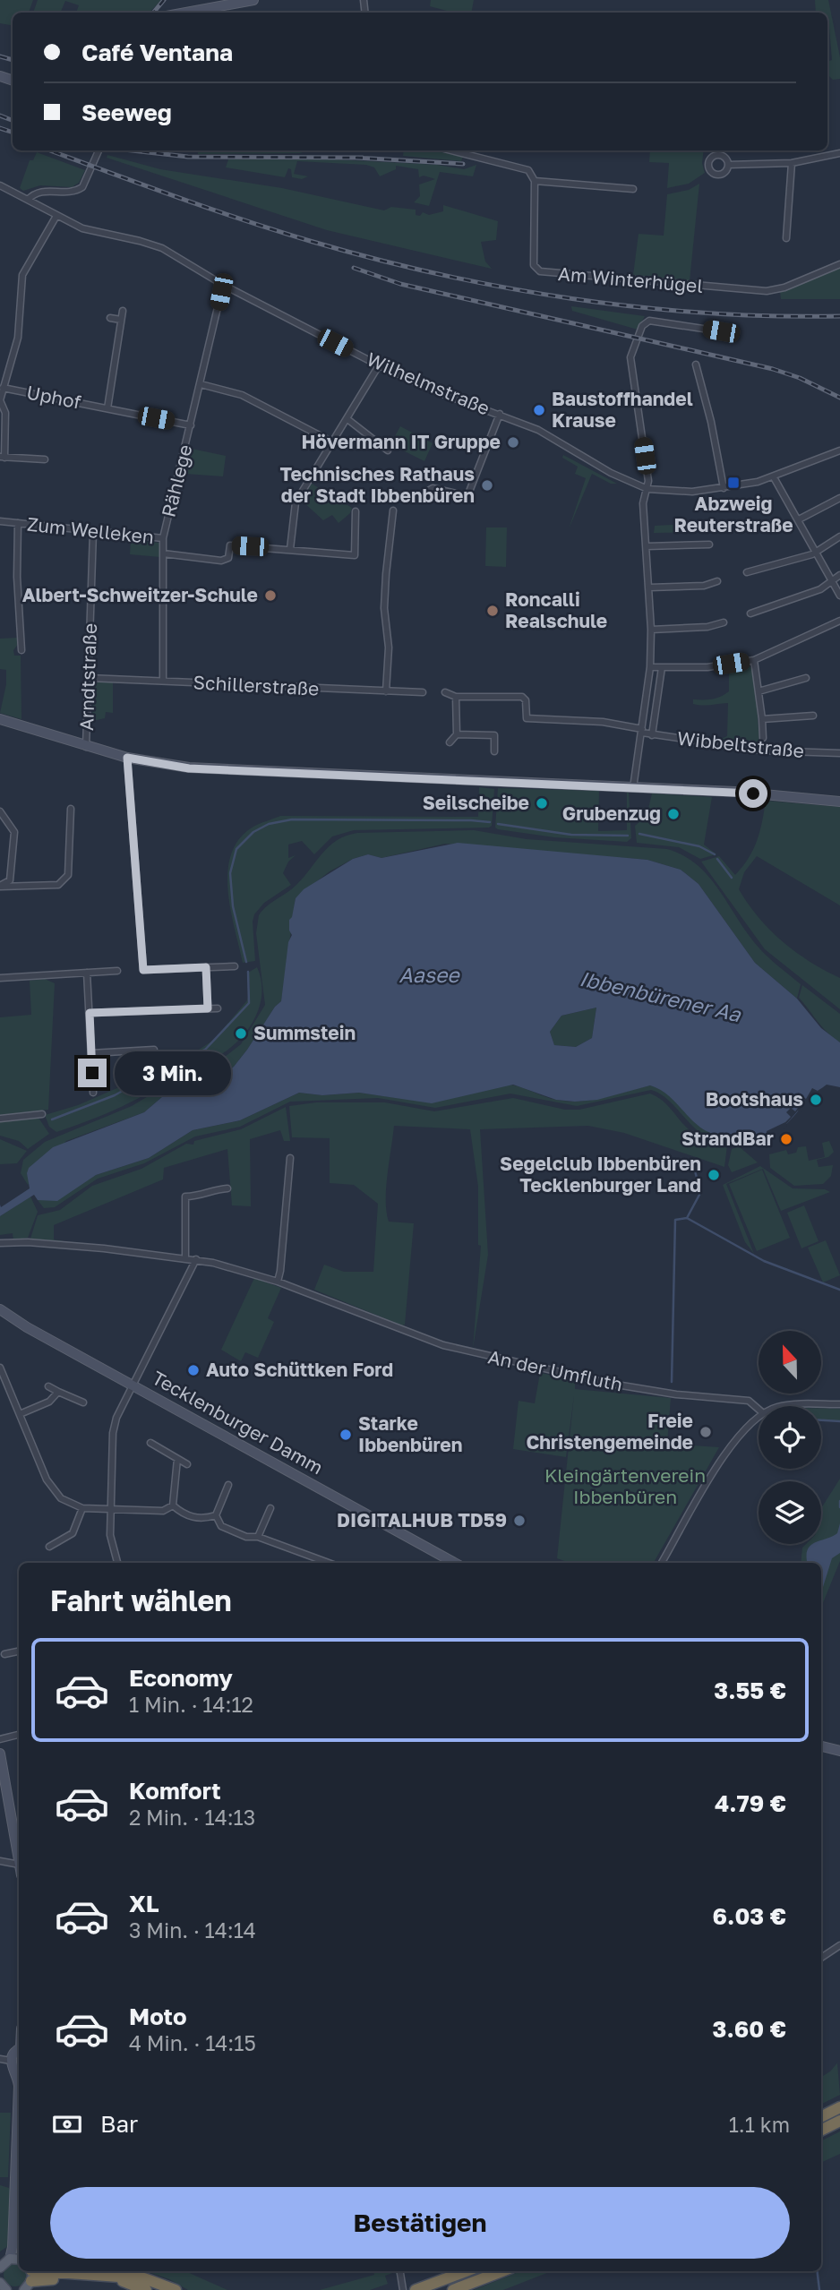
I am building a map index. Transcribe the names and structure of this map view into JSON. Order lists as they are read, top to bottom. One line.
{"streets":{"main road":["Tecklenburger Damm"],"street":["Am Winterhügel","Wilhelmstraße","Uphof","Rählege","Zum Welleken","Arndtstraße","Schillerstraße","Wibbeltstraße","An der Umfluth"]},"crossings":[["Wilhelmstraße","Rählege"],["Uphof","Rählege"],["Rählege","Zum Welleken"],["Rählege","Schillerstraße"],["Zum Welleken","Arndtstraße"],["Arndtstraße","Schillerstraße"]],"water":["Aasee","Ibbenbürener Aa"],"parks":["Kleingärtenverein Ibbenbüren"],"places":{"other":["Baustoffhandel Krause","Hövermann IT Gruppe","Technisches Rathaus der Stadt Ibbenbüren","Albert-Schweitzer-Schule","Roncalli Realschule","Seilscheibe","Grubenzug","Summstein","Bootshaus","StrandBar","Segelclub Ibbenbüren Tecklenburger Land","Auto Schüttken Ford","Freie Christengemeinde","Starke Ibbenbüren","DIGITALHUB TD59"],"transit":["Abzweig Reuterstraße"]},"north":"top","page":{"banner":["Café Ventana","Seeweg"],"bubble":"3 Min.","heading":"Fahrt wählen","list":[{"name":"Economy","note":"1 Min. · 14:12","value":"3.55 €"},{"name":"Komfort","note":"2 Min. · 14:13","value":"4.79 €"},{"name":"XL","note":"3 Min. · 14:14","value":"6.03 €"},{"name":"Moto","note":"4 Min. · 14:15","value":"3.60 €"}],"pay":["Bar","1.1 km"],"buttons":"Bestätigen"}}
